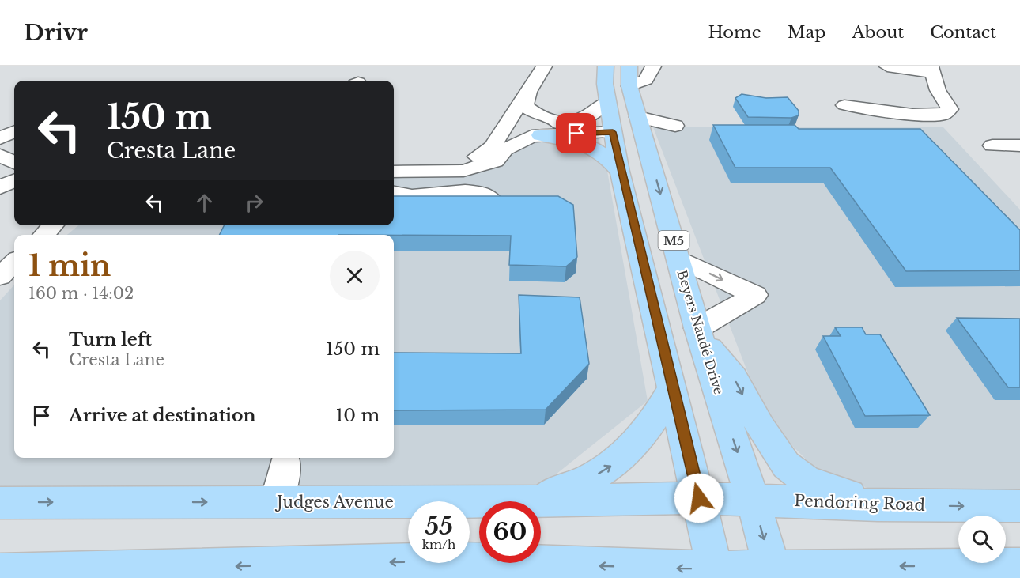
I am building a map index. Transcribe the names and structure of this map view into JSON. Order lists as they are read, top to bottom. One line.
{"streets":{"main road":["M5","Beyers Naudé Drive","Judges Avenue","Pendoring Road"]},"crossings":[["M5","Judges Avenue"],["M5","Pendoring Road"],["Beyers Naudé Drive","Pendoring Road"],["Judges Avenue","Pendoring Road"]],"page":{"header":"Drivr","nav":["Home","Map","About","Contact"],"turn":["150 m","Cresta Lane"],"heading":["1 min","160 m · 14:02"],"list":[{"name":"Turn left","note":"Cresta Lane","value":"150 m"},{"name":"Arrive at destination","value":"10 m"}],"speed":"55 km/h","limit":"60"}}
